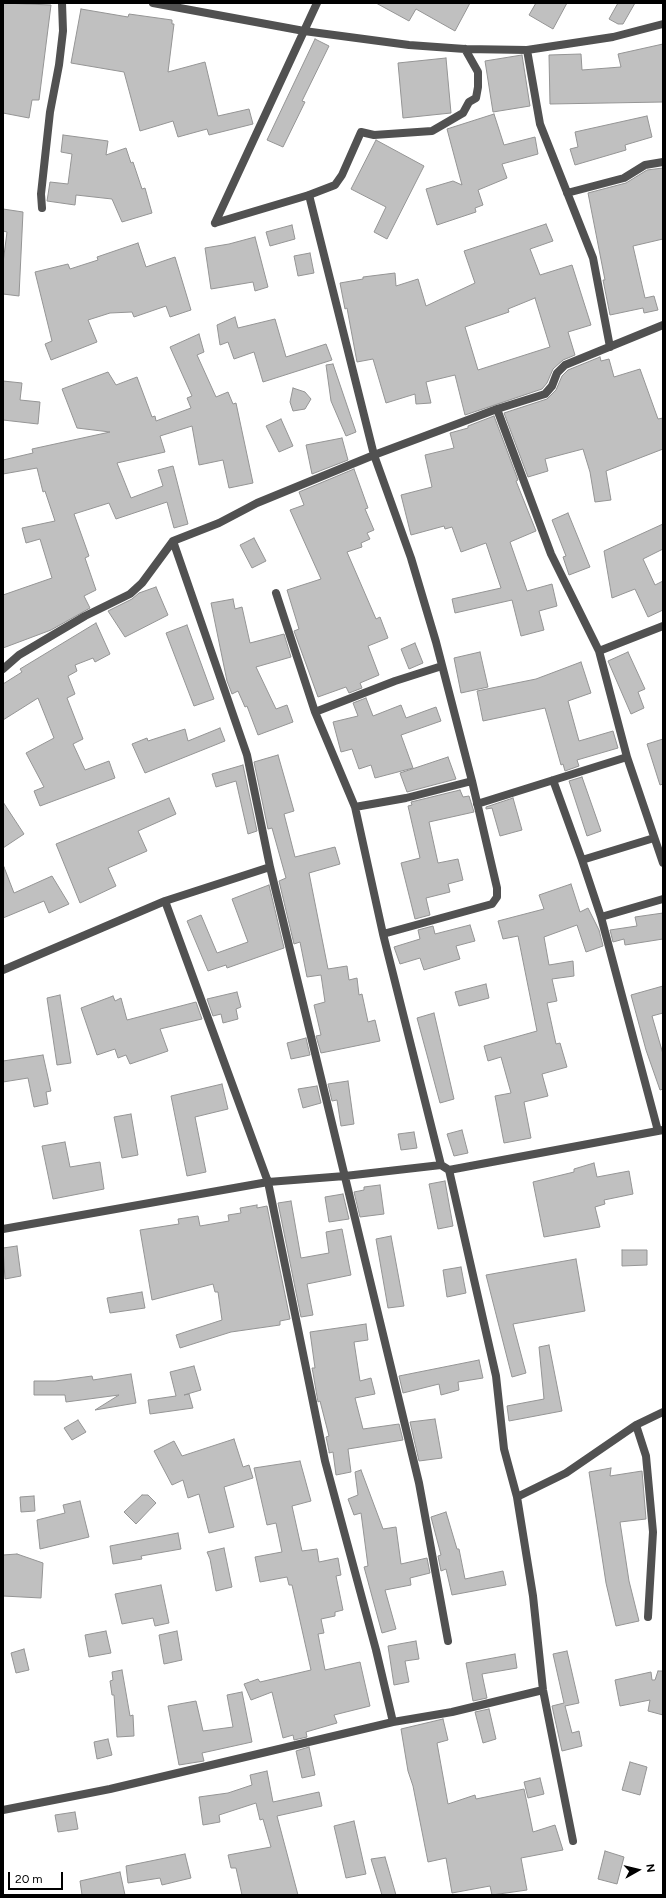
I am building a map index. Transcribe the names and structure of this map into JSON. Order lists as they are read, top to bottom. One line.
{"scale_bar":"20 m","north":"right"}
